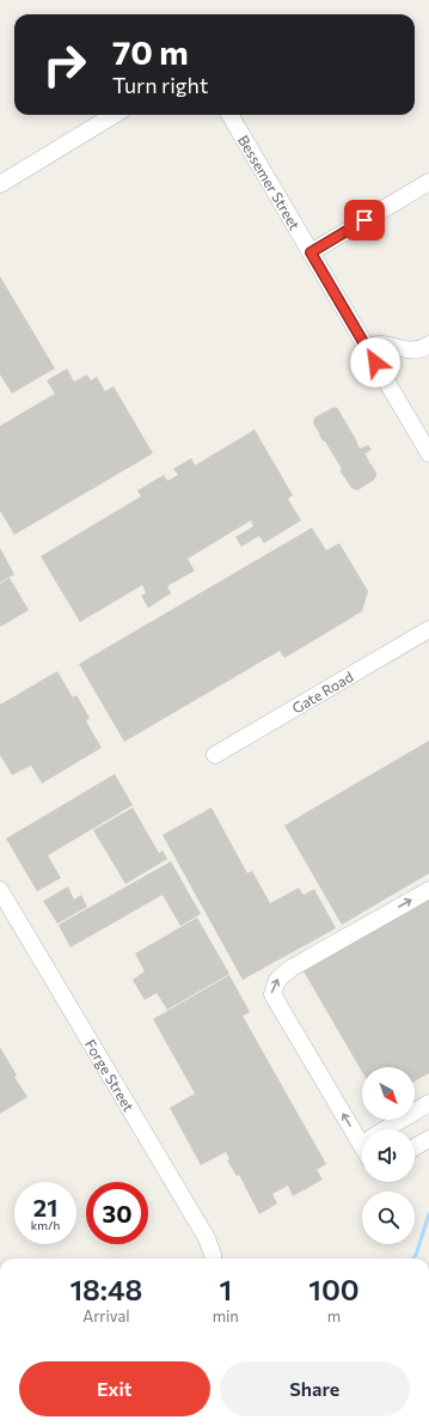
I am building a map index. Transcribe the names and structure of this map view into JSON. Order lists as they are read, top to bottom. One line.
{"streets":{"street":["Bessemer Street","Gate Road","Forge Street"]},"north":"bottom right","page":{"turn":["70 m","Turn right"],"speed":"21 km/h","limit":"30","eta":["18:48","Arrival","1","min","100","m"],"buttons":["Exit","Share"]}}
